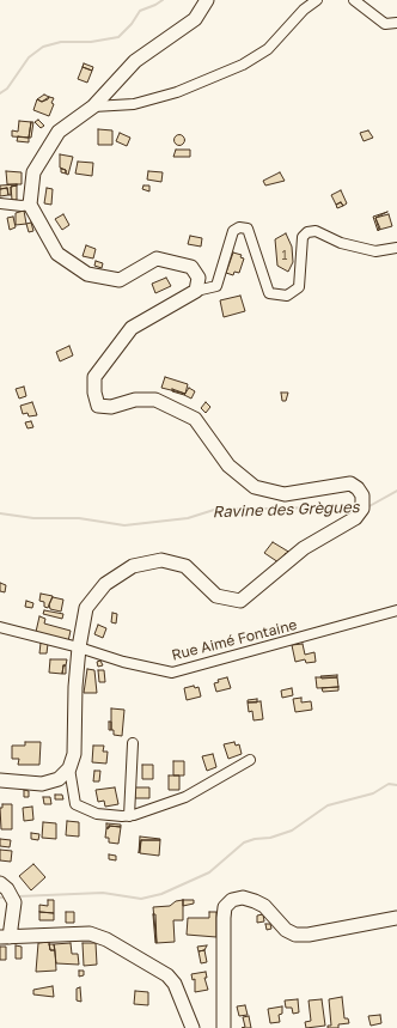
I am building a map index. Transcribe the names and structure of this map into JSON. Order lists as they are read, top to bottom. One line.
{"streets":{"street":["Rue Aimé Fontaine"]},"water":["Ravine des Grègues"],"house_numbers":["1"]}
